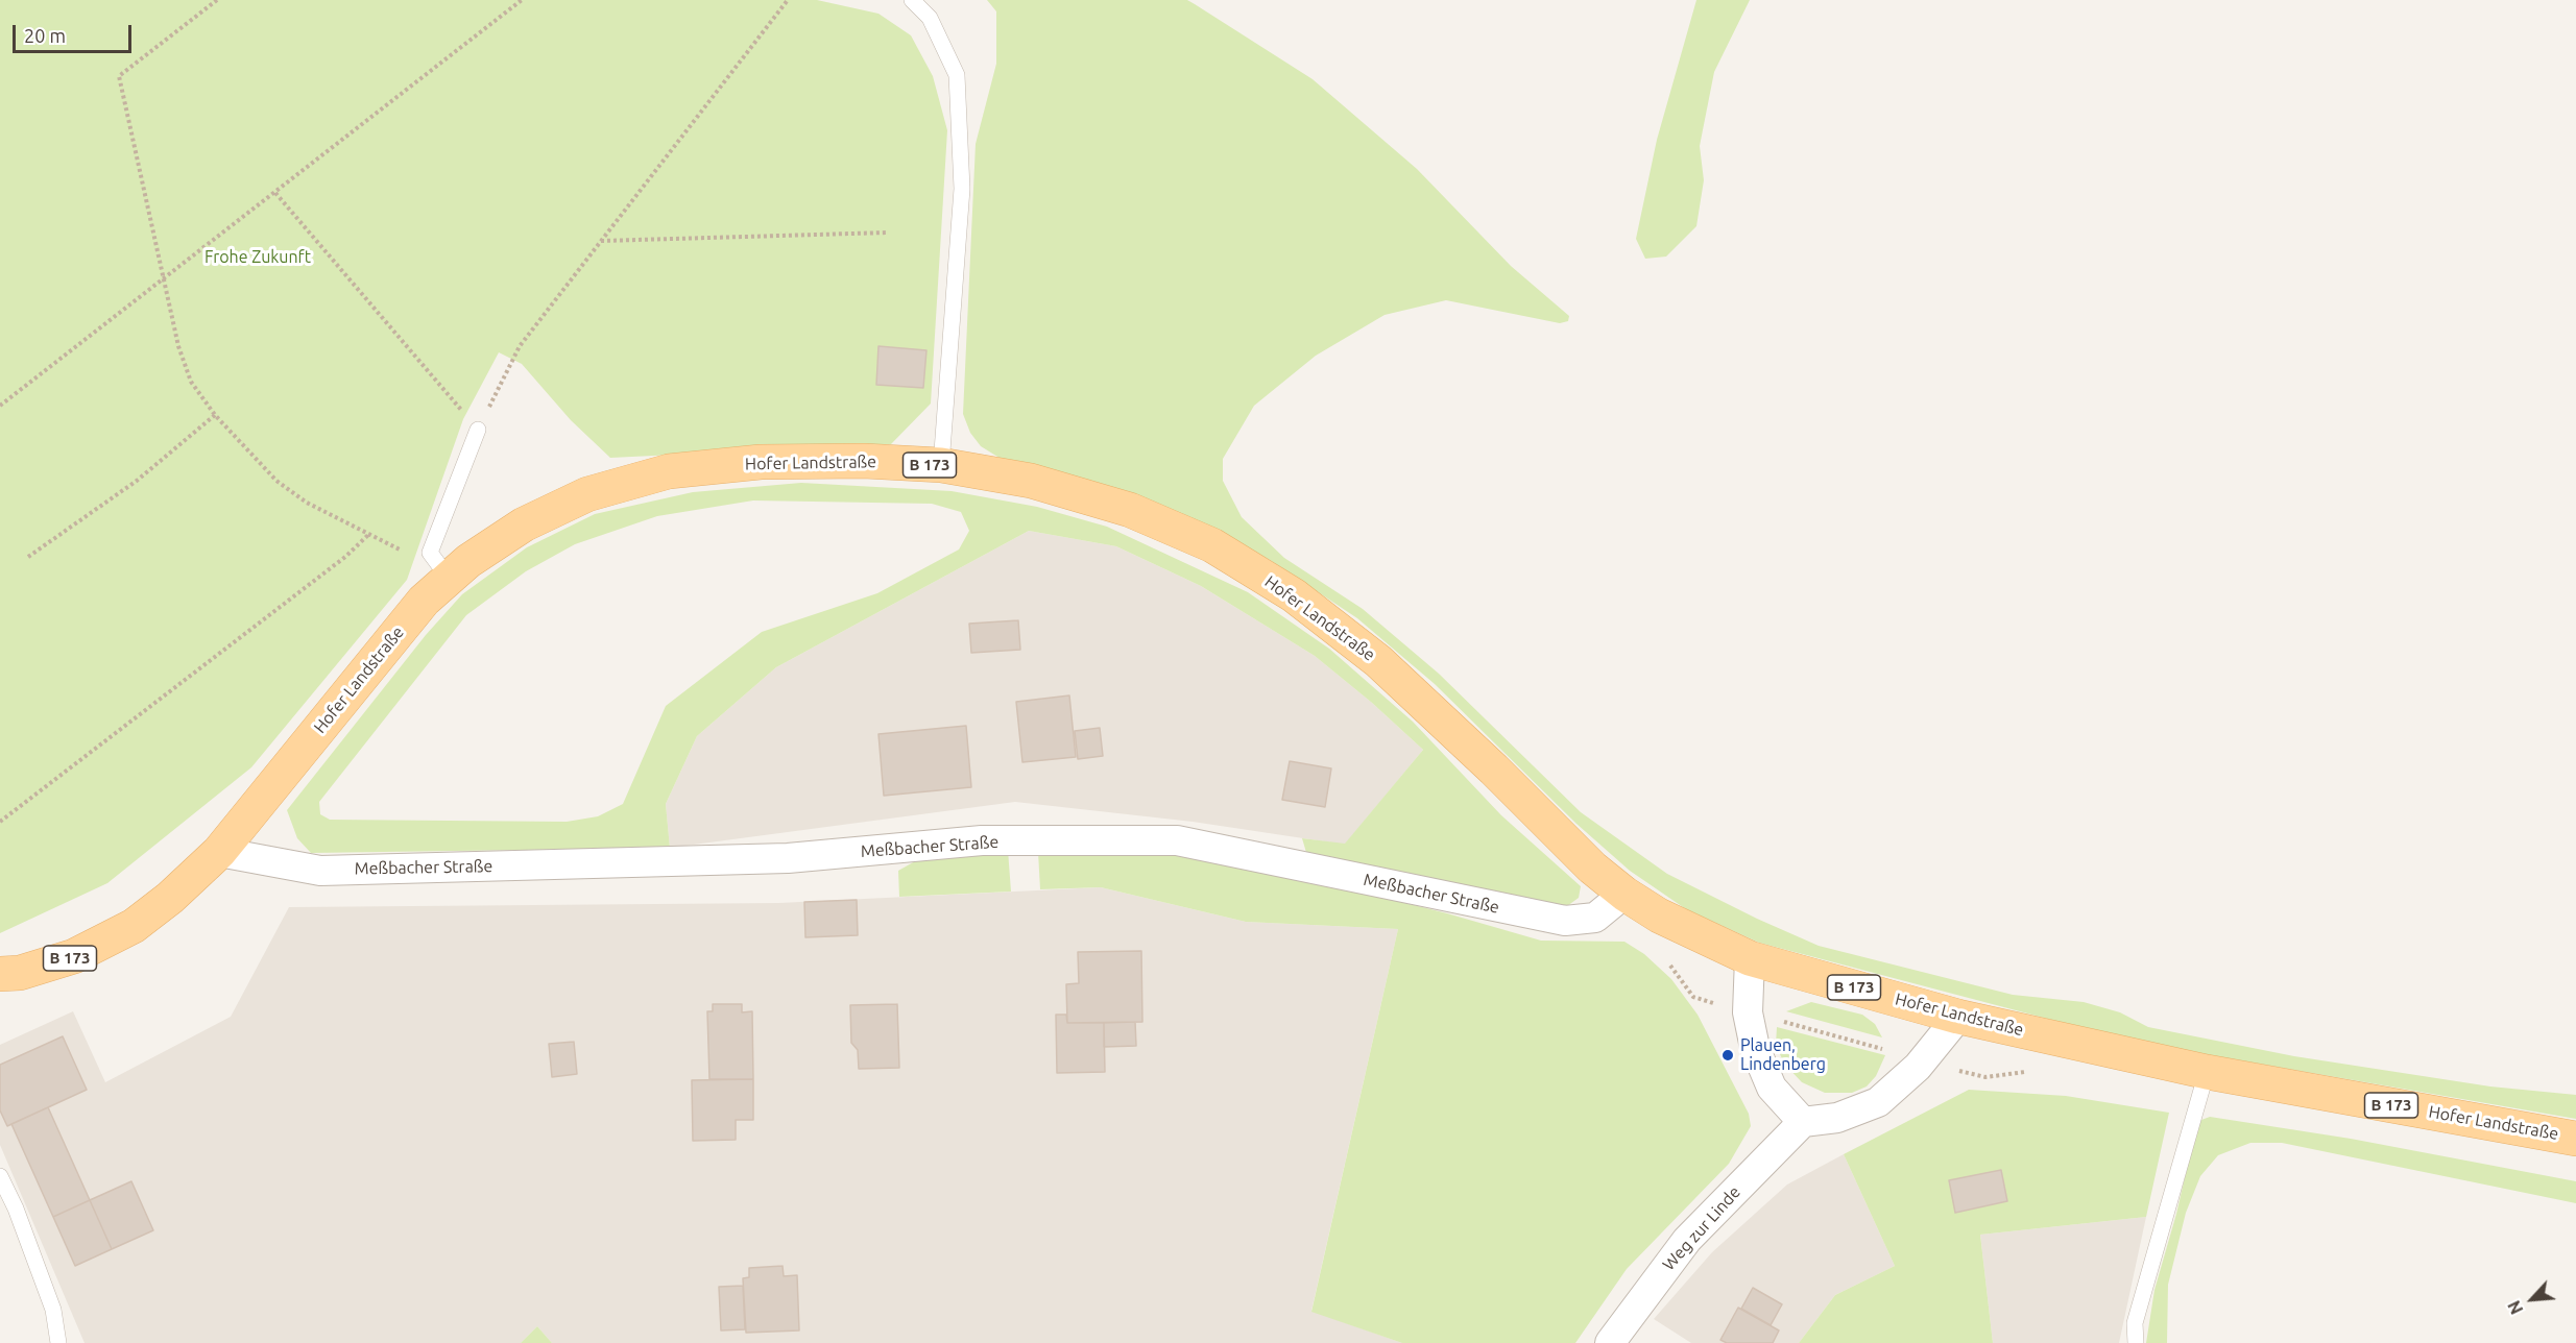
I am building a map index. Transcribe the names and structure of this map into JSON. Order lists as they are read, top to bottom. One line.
{"streets":{"main road":["Hofer Landstraße","B 173"],"street":["Meßbacher Straße","Weg zur Linde"]},"crossings":[["Hofer Landstraße","Meßbacher Straße"]],"parks":["Frohe Zukunft"],"places":["Plauen, Lindenberg"],"scale_bar":"20 m","north":"bottom left"}
